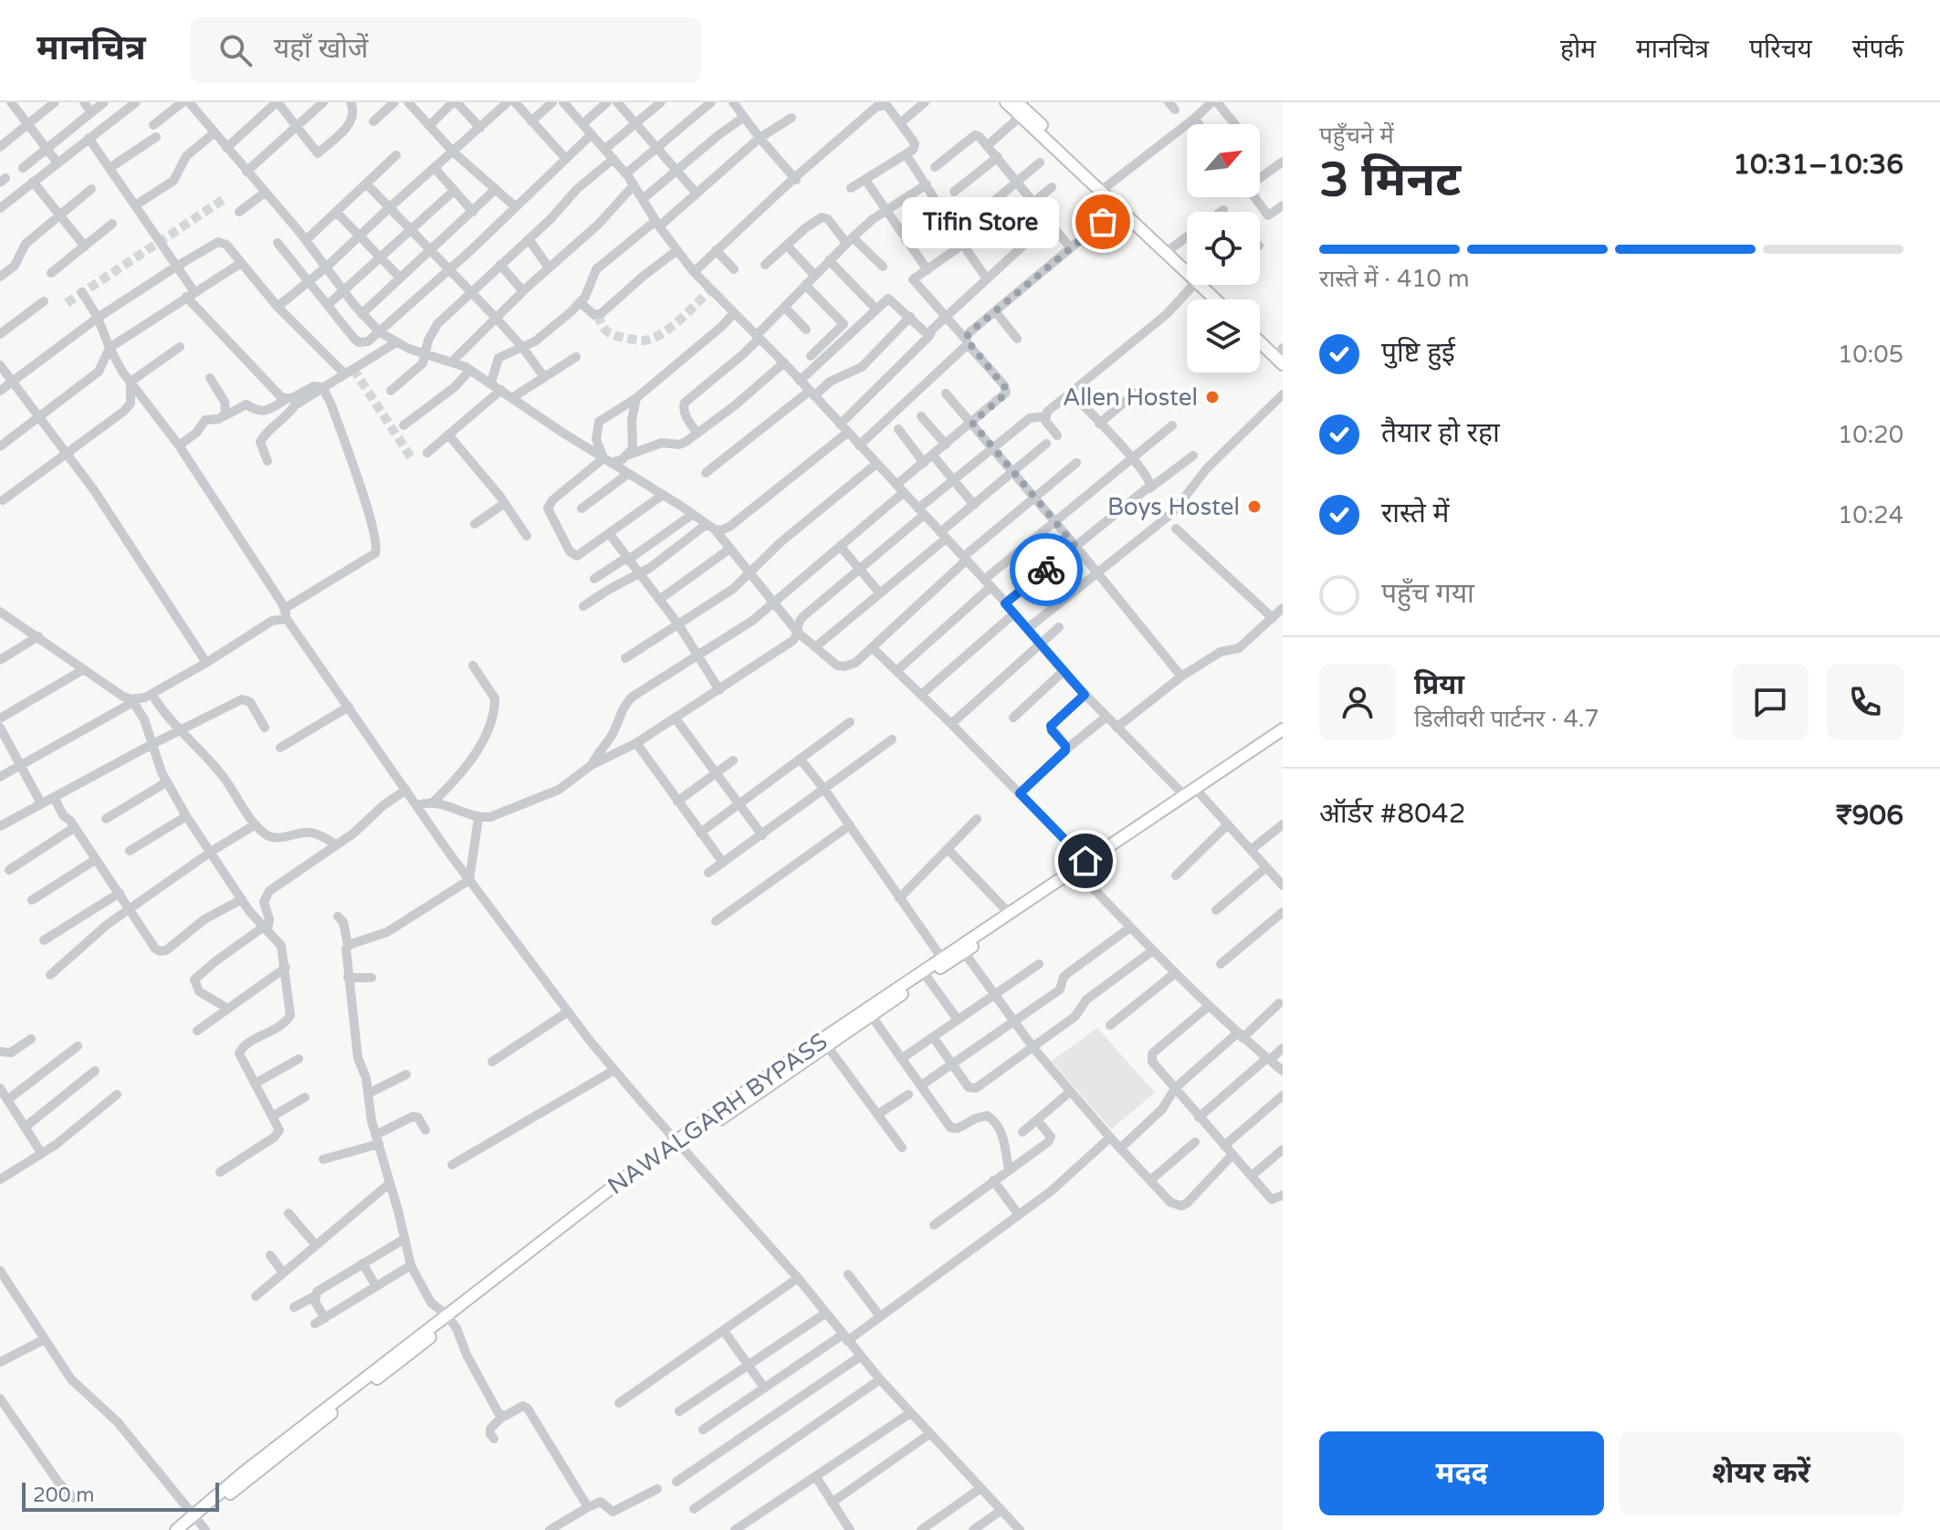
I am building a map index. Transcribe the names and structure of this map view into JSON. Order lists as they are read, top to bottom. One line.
{"streets":{"main road":["NAWALGARH BYPASS"]},"places":["Tifin Store","Allen Hostel","Boys Hostel"],"scale_bar":"200 m","north":"top right","page":{"header":"मानचित्र","search":"यहाँ खोजें","nav":["होम","मानचित्र","परिचय","संपर्क"],"heading":["3 मिनट","पहुँचने में","10:31–10:36"],"panel":["प्रिया","डिलीवरी पार्टनर · 4.7","ऑर्डर #8042","₹906"],"bubble":"Tifin Store","bar":"रास्ते में · 410 m","list":[["पुष्टि हुई","10:05"],["तैयार हो रहा","10:20"],["रास्ते में","10:24"],"पहुँच गया"],"buttons":["मदद","शेयर करें"],"scale":"200 m"}}
